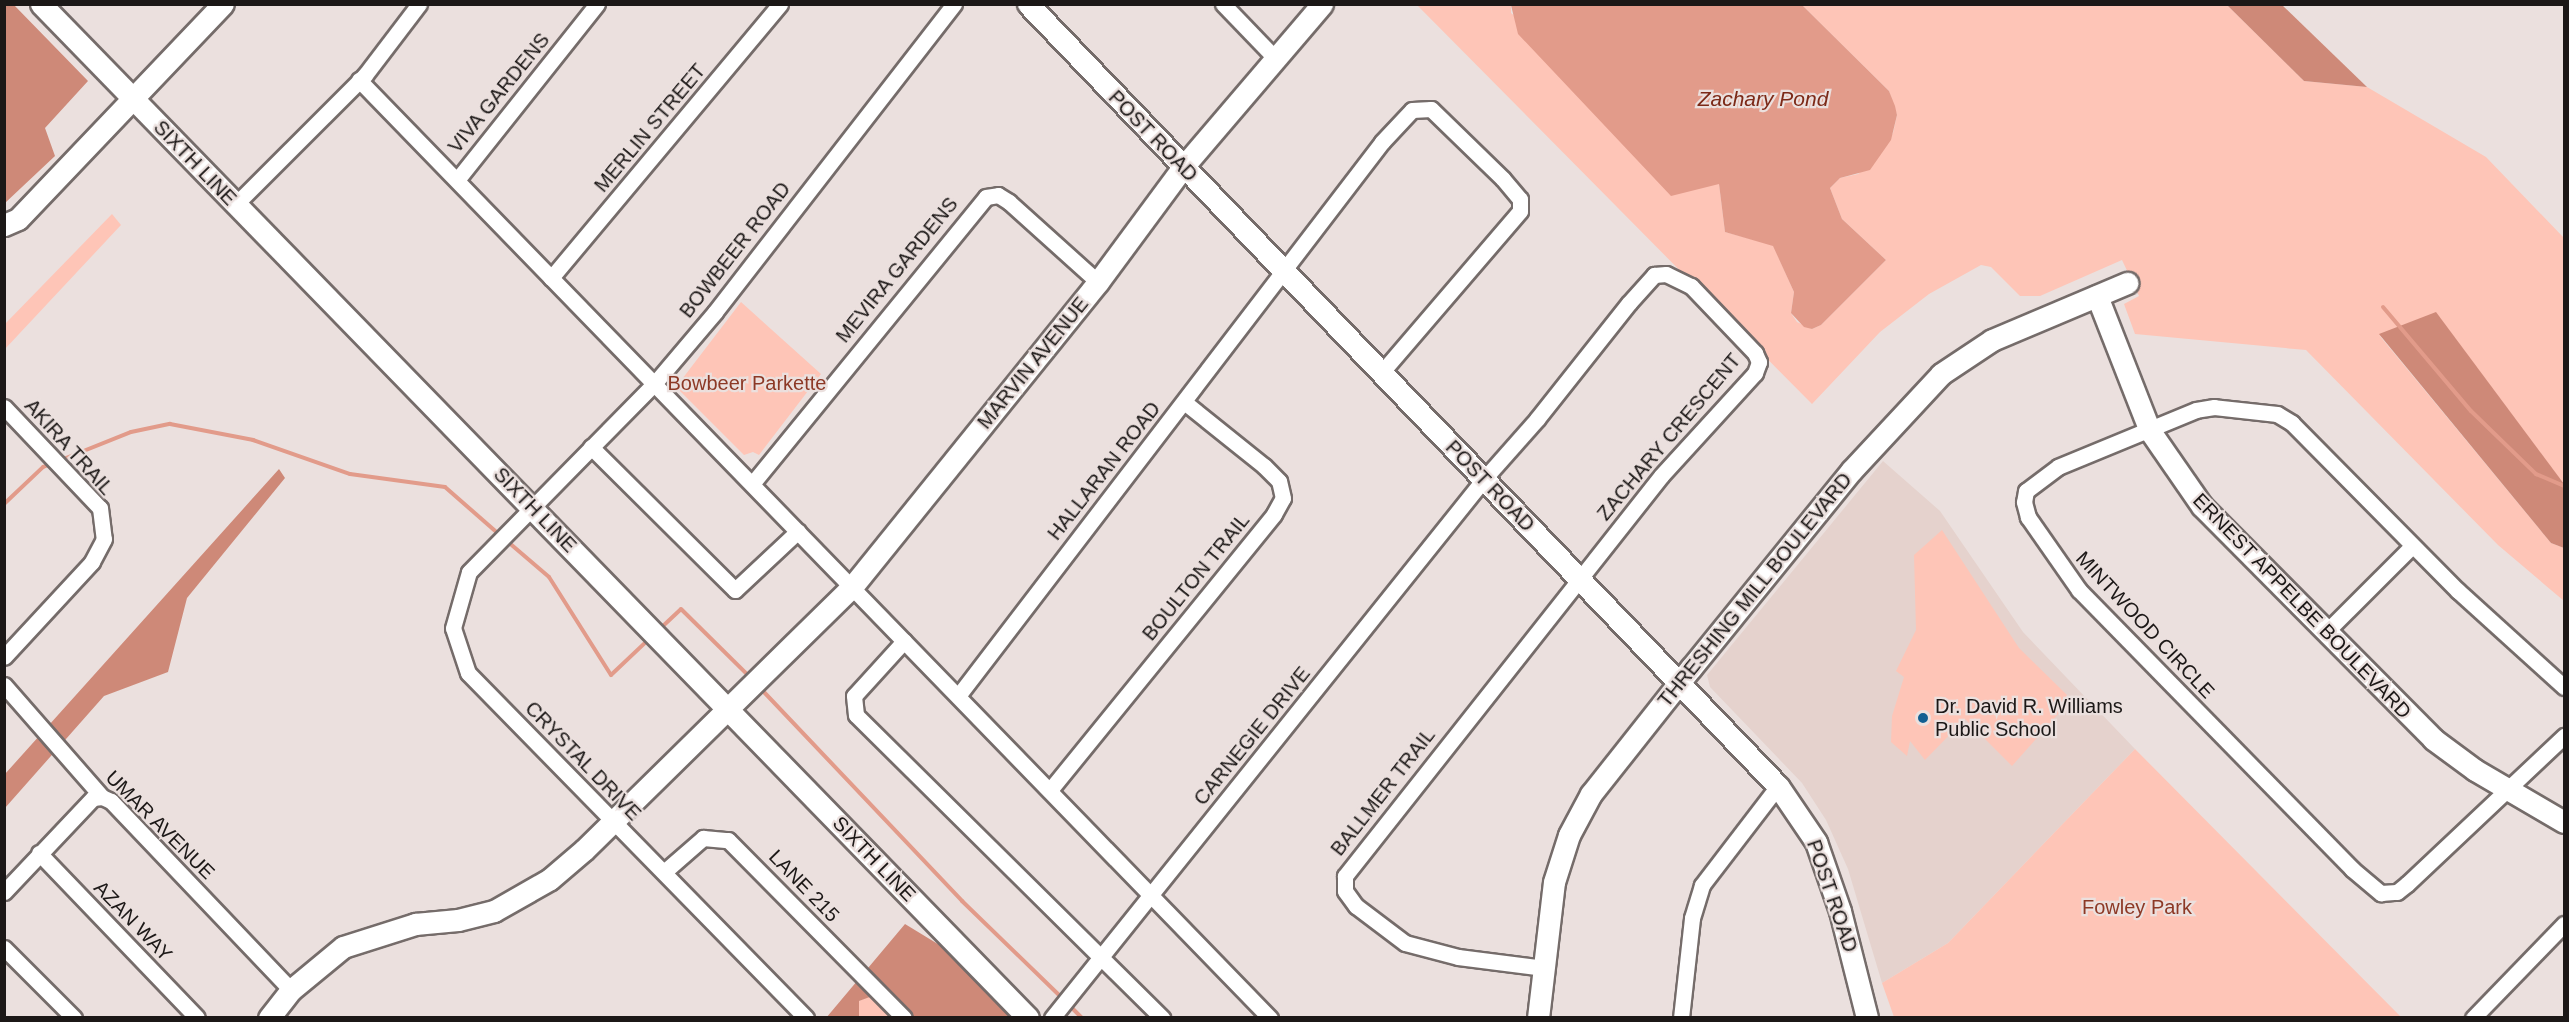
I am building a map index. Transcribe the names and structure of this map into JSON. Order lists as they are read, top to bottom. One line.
{"streets":{"street":["VIVA GARDENS","MERLIN STREET","POST ROAD","SIXTH LINE","BOWBEER ROAD","MEVIRA GARDENS","MARVIN AVENUE","ZACHARY CRESCENT","AKIRA TRAIL","HALLARAN ROAD","BOULTON TRAIL","THRESHING MILL BOULEVARD","ERNEST APPELBE BOULEVARD","MINTWOOD CIRCLE","CARNEGIE DRIVE","CRYSTAL DRIVE","BALLMER TRAIL","UMAR AVENUE","LANE 215","AZAN WAY"]},"crossings":[["POST ROAD","MARVIN AVENUE"],["POST ROAD","ZACHARY CRESCENT"],["POST ROAD","HALLARAN ROAD"],["POST ROAD","THRESHING MILL BOULEVARD"],["POST ROAD","CARNEGIE DRIVE"],["POST ROAD","BALLMER TRAIL"],["SIXTH LINE","BOWBEER ROAD"],["SIXTH LINE","MARVIN AVENUE"],["SIXTH LINE","CRYSTAL DRIVE"],["BOWBEER ROAD","CRYSTAL DRIVE"],["MEVIRA GARDENS","MARVIN AVENUE"],["MARVIN AVENUE","CRYSTAL DRIVE"],["MARVIN AVENUE","UMAR AVENUE"],["ZACHARY CRESCENT","CARNEGIE DRIVE"],["ZACHARY CRESCENT","BALLMER TRAIL"],["HALLARAN ROAD","BOULTON TRAIL"],["THRESHING MILL BOULEVARD","ERNEST APPELBE BOULEVARD"],["THRESHING MILL BOULEVARD","BALLMER TRAIL"],["ERNEST APPELBE BOULEVARD","MINTWOOD CIRCLE"],["CRYSTAL DRIVE","LANE 215"]],"water":["Zachary Pond"],"parks":["Bowbeer Parkette","Fowley Park"],"places":["Dr. David R. Williams Public School"]}
